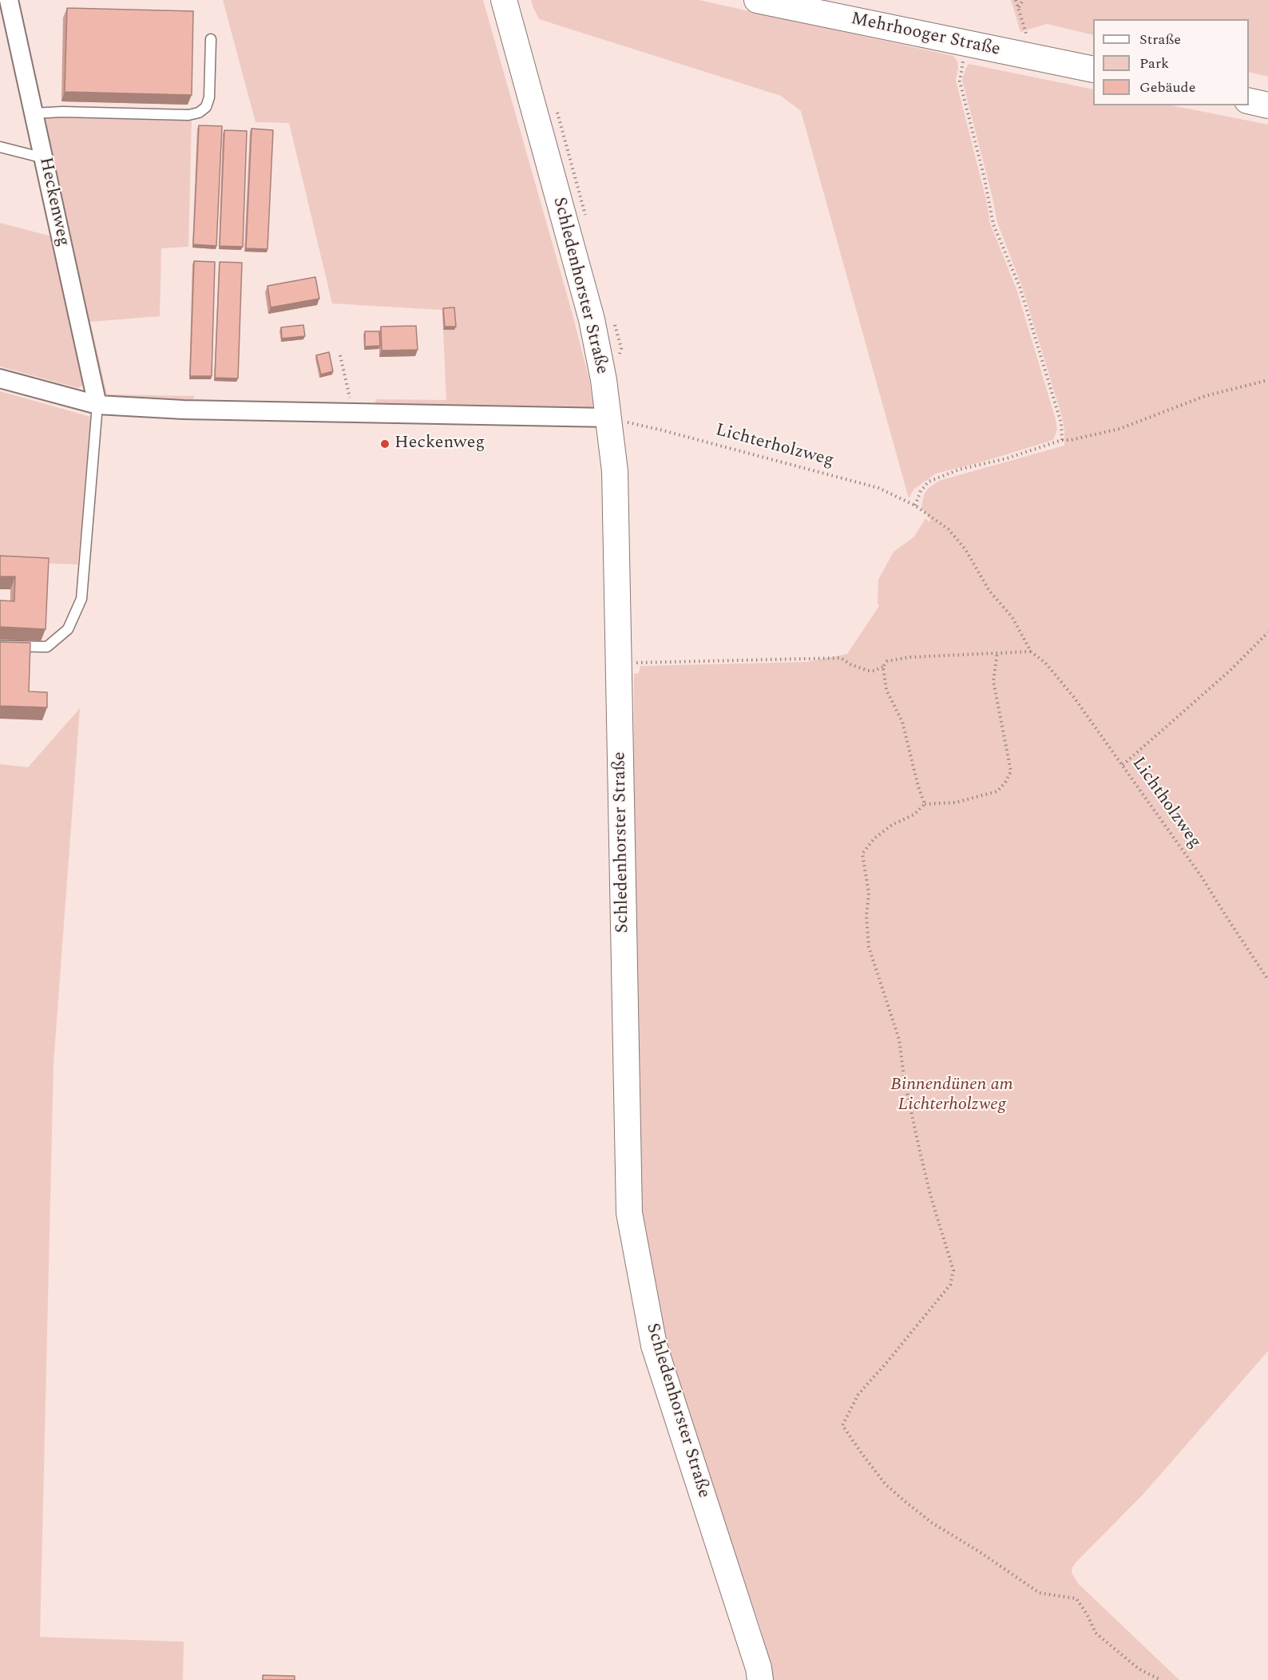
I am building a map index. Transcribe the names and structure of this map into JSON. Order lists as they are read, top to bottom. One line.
{"streets":{"street":["Mehrhooger Straße","Heckenweg","Schledenhorster Straße"],"path":["Lichterholzweg","Lichtholzweg"]},"crossings":[["Schledenhorster Straße","Lichterholzweg"],["Lichterholzweg","Lichtholzweg"]],"parks":["Binnendünen am Lichterholzweg"],"places":["Heckenweg"],"legend":["Straße","Park","Gebäude"]}
